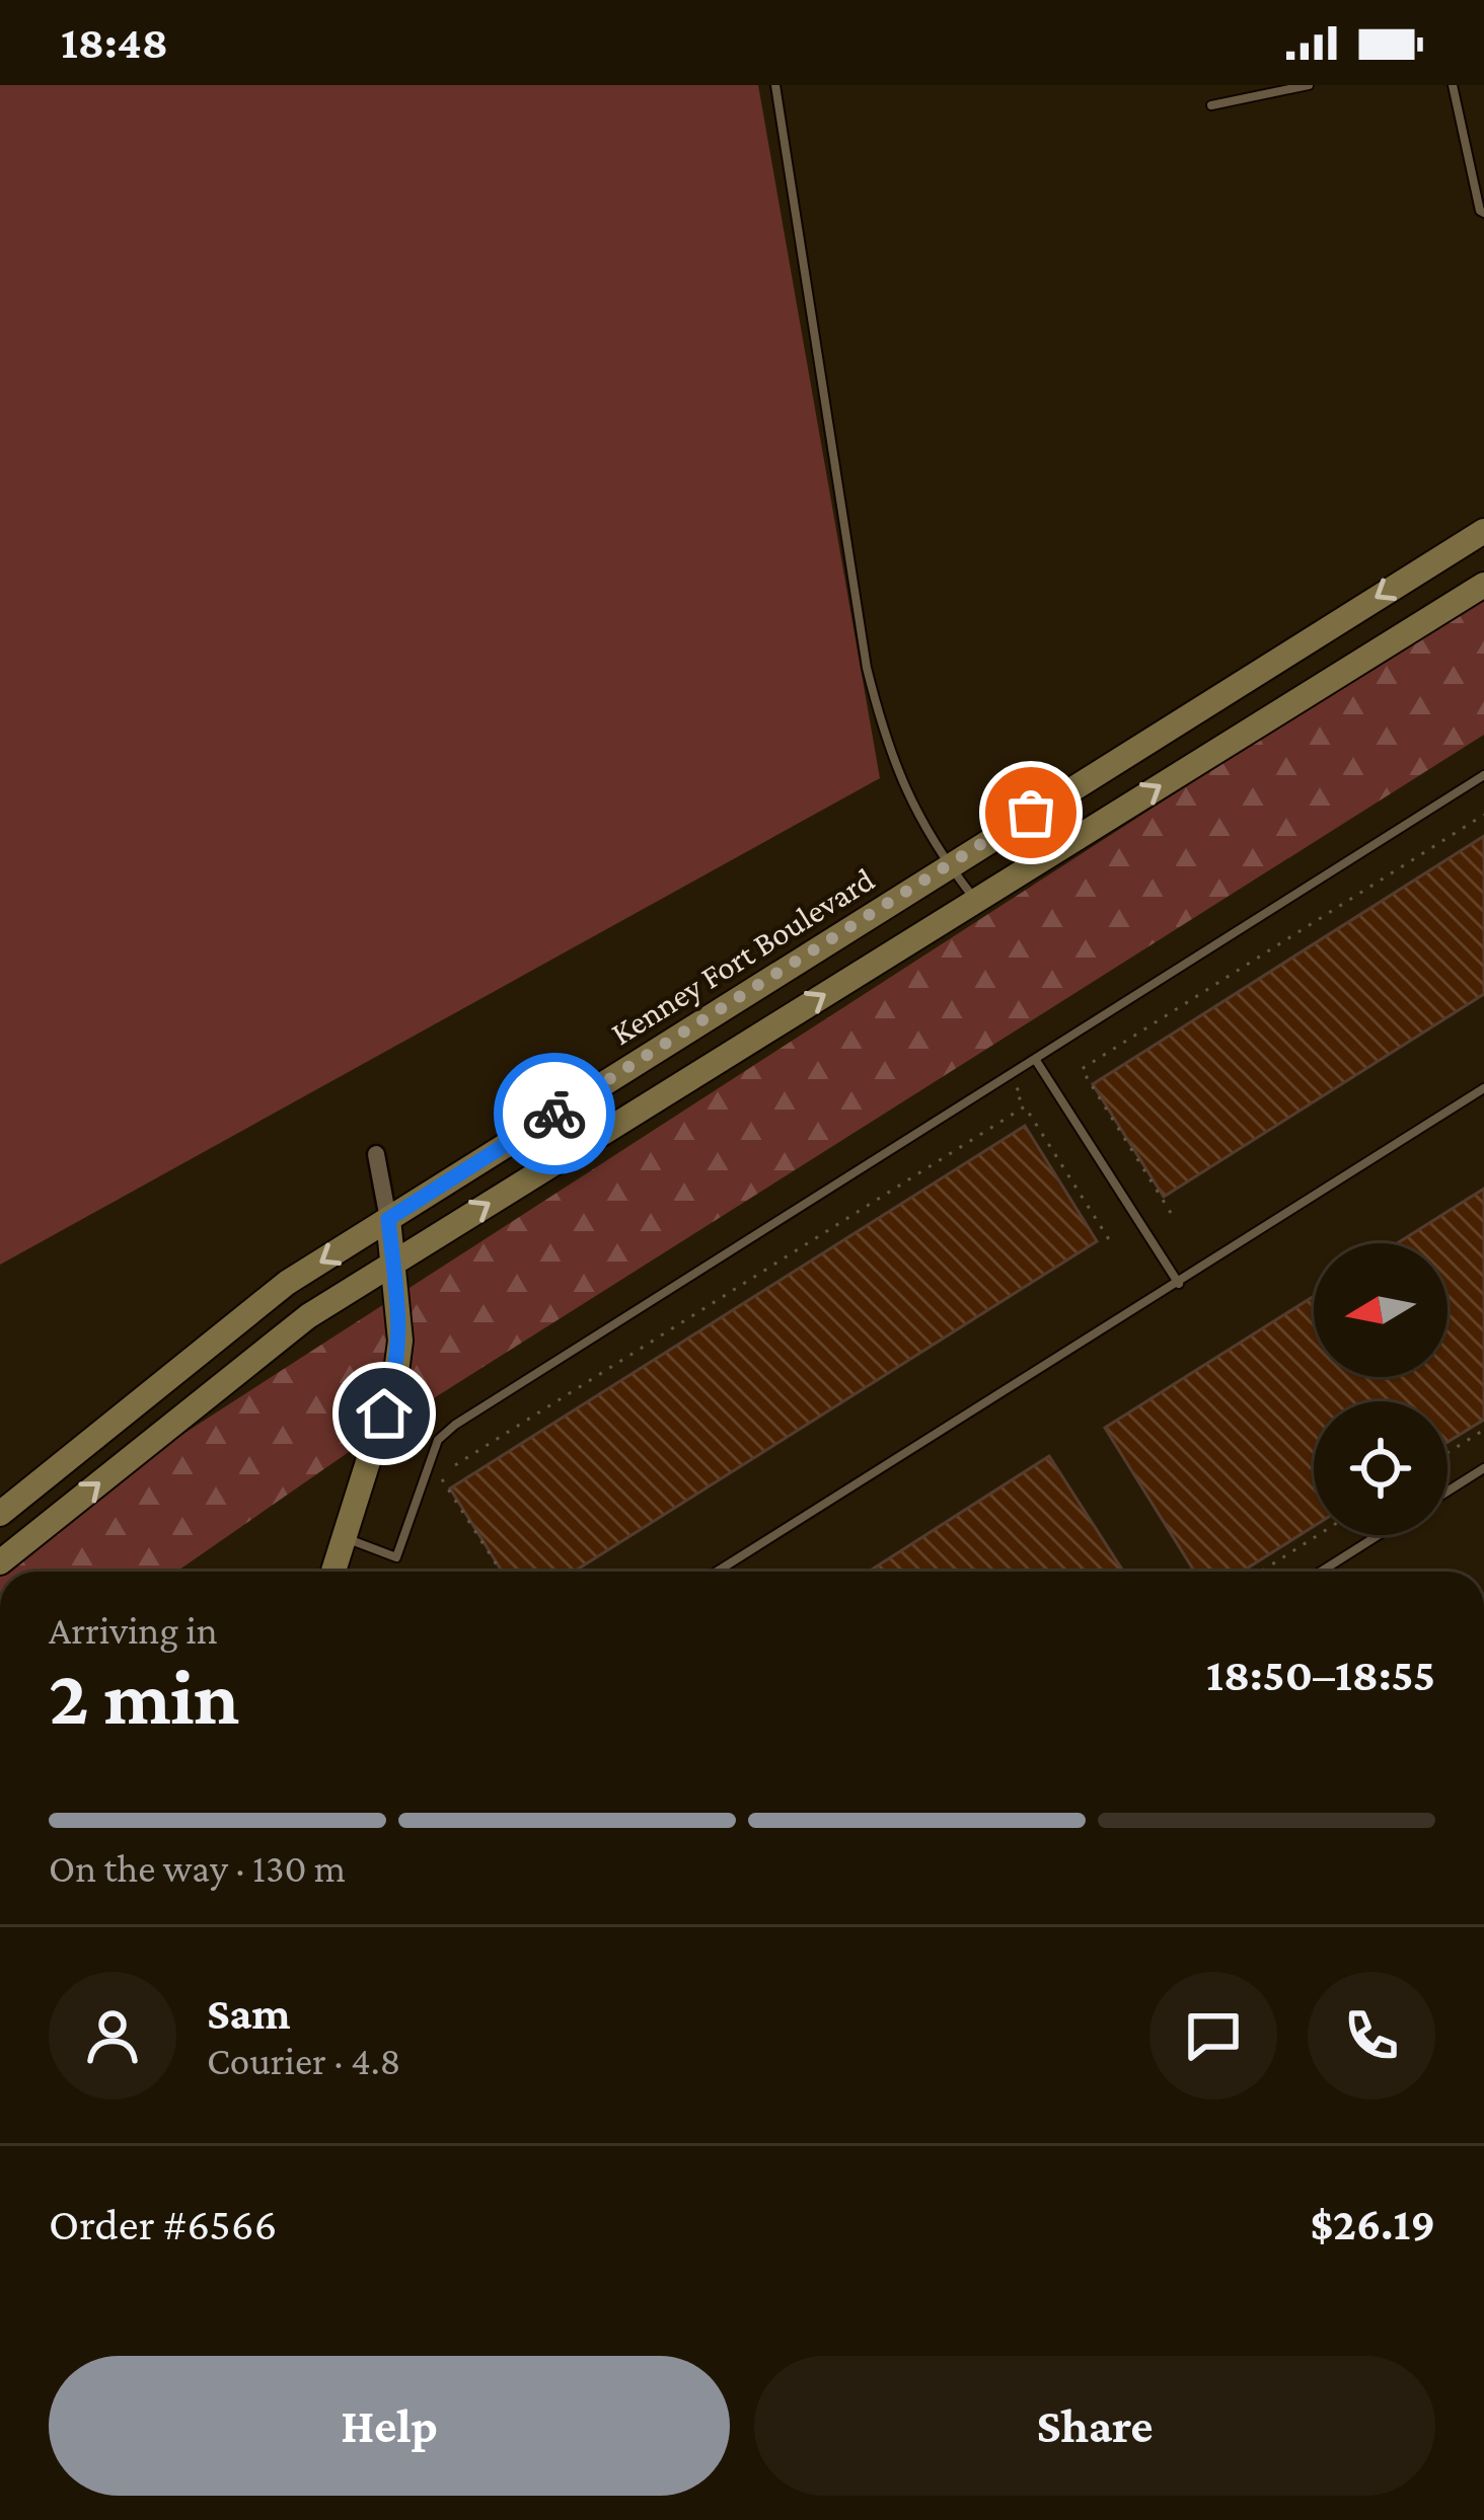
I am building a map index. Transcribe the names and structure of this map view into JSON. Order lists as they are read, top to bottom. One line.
{"streets":{"street":["Kenney Fort Boulevard"]},"north":"left","page":{"status":"18:48","heading":["2 min","Arriving in","18:50–18:55"],"panel":["Sam","Courier · 4.8","Order #6566","$26.19"],"bar":"On the way · 130 m","buttons":["Help","Share"]}}
